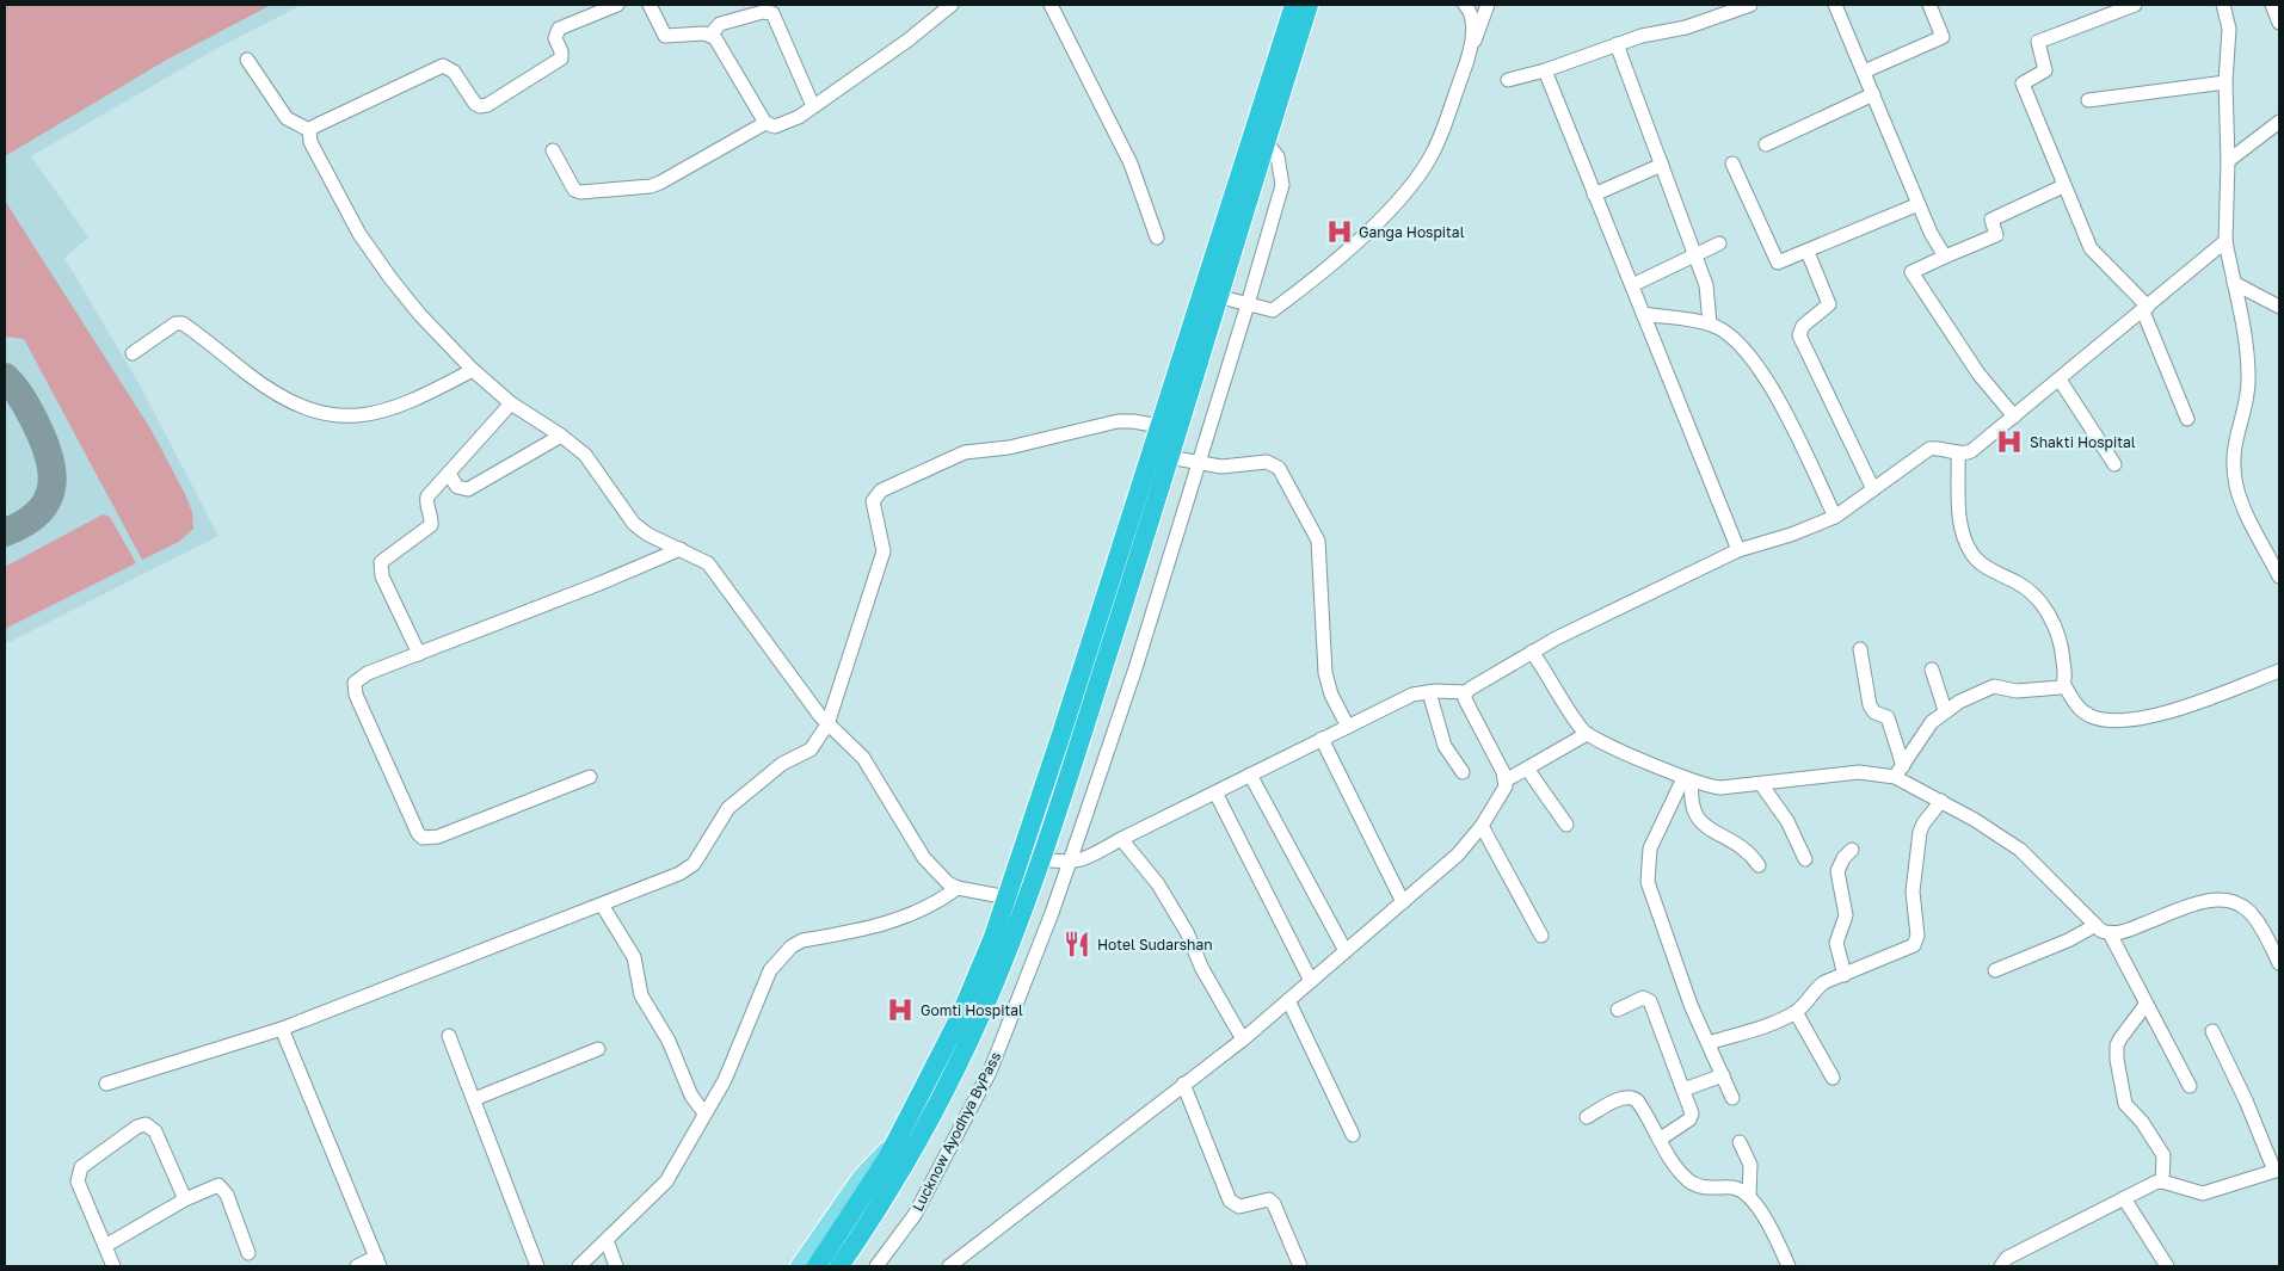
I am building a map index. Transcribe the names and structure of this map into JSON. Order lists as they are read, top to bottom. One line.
{"streets":{"street":["Lucknow Ayodhya ByPass"]},"places":{"hospital":["Ganga Hospital","Shakti Hospital","Gomti Hospital"],"restaurant":["Hotel Sudarshan"]}}
